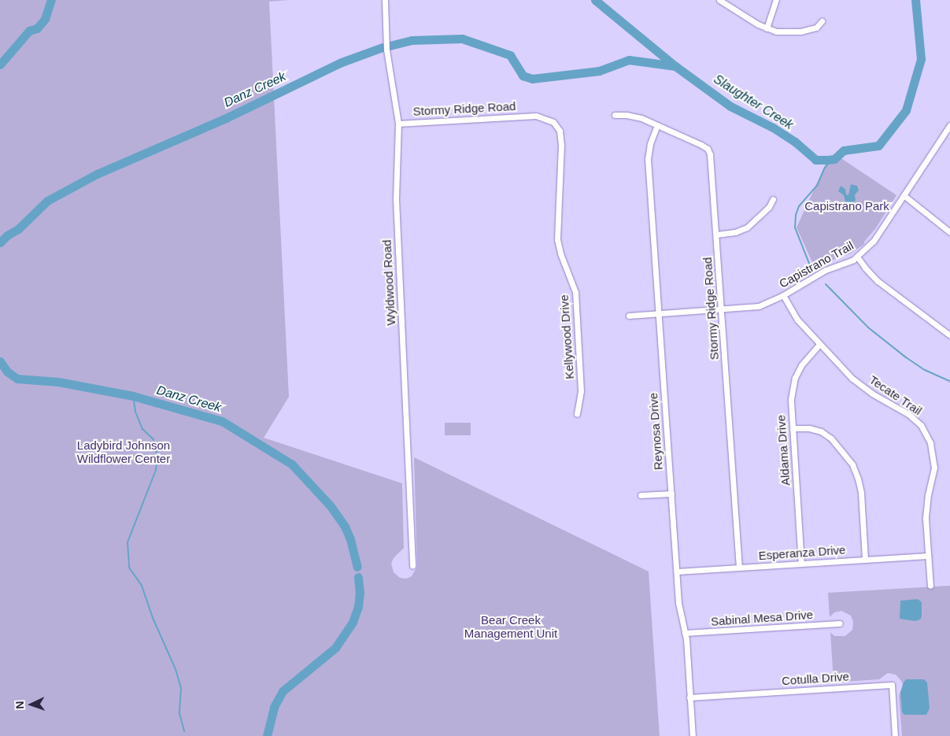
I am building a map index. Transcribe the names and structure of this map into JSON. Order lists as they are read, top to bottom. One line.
{"streets":{"street":["Stormy Ridge Road","Capistrano Trail","Wyldwood Road","Kellywood Drive","Tecate Trail","Reynosa Drive","Aldama Drive","Esperanza Drive","Sabinal Mesa Drive","Cotulla Drive"]},"crossings":[["Stormy Ridge Road","Capistrano Trail"],["Stormy Ridge Road","Wyldwood Road"],["Stormy Ridge Road","Kellywood Drive"],["Stormy Ridge Road","Reynosa Drive"],["Stormy Ridge Road","Esperanza Drive"],["Capistrano Trail","Tecate Trail"],["Capistrano Trail","Reynosa Drive"],["Tecate Trail","Aldama Drive"],["Tecate Trail","Esperanza Drive"],["Reynosa Drive","Esperanza Drive"],["Reynosa Drive","Sabinal Mesa Drive"],["Reynosa Drive","Cotulla Drive"],["Aldama Drive","Esperanza Drive"]],"water":["Danz Creek","Slaughter Creek"],"parks":["Capistrano Park","Ladybird Johnson Wildflower Center","Bear Creek Management Unit"],"north":"left"}
